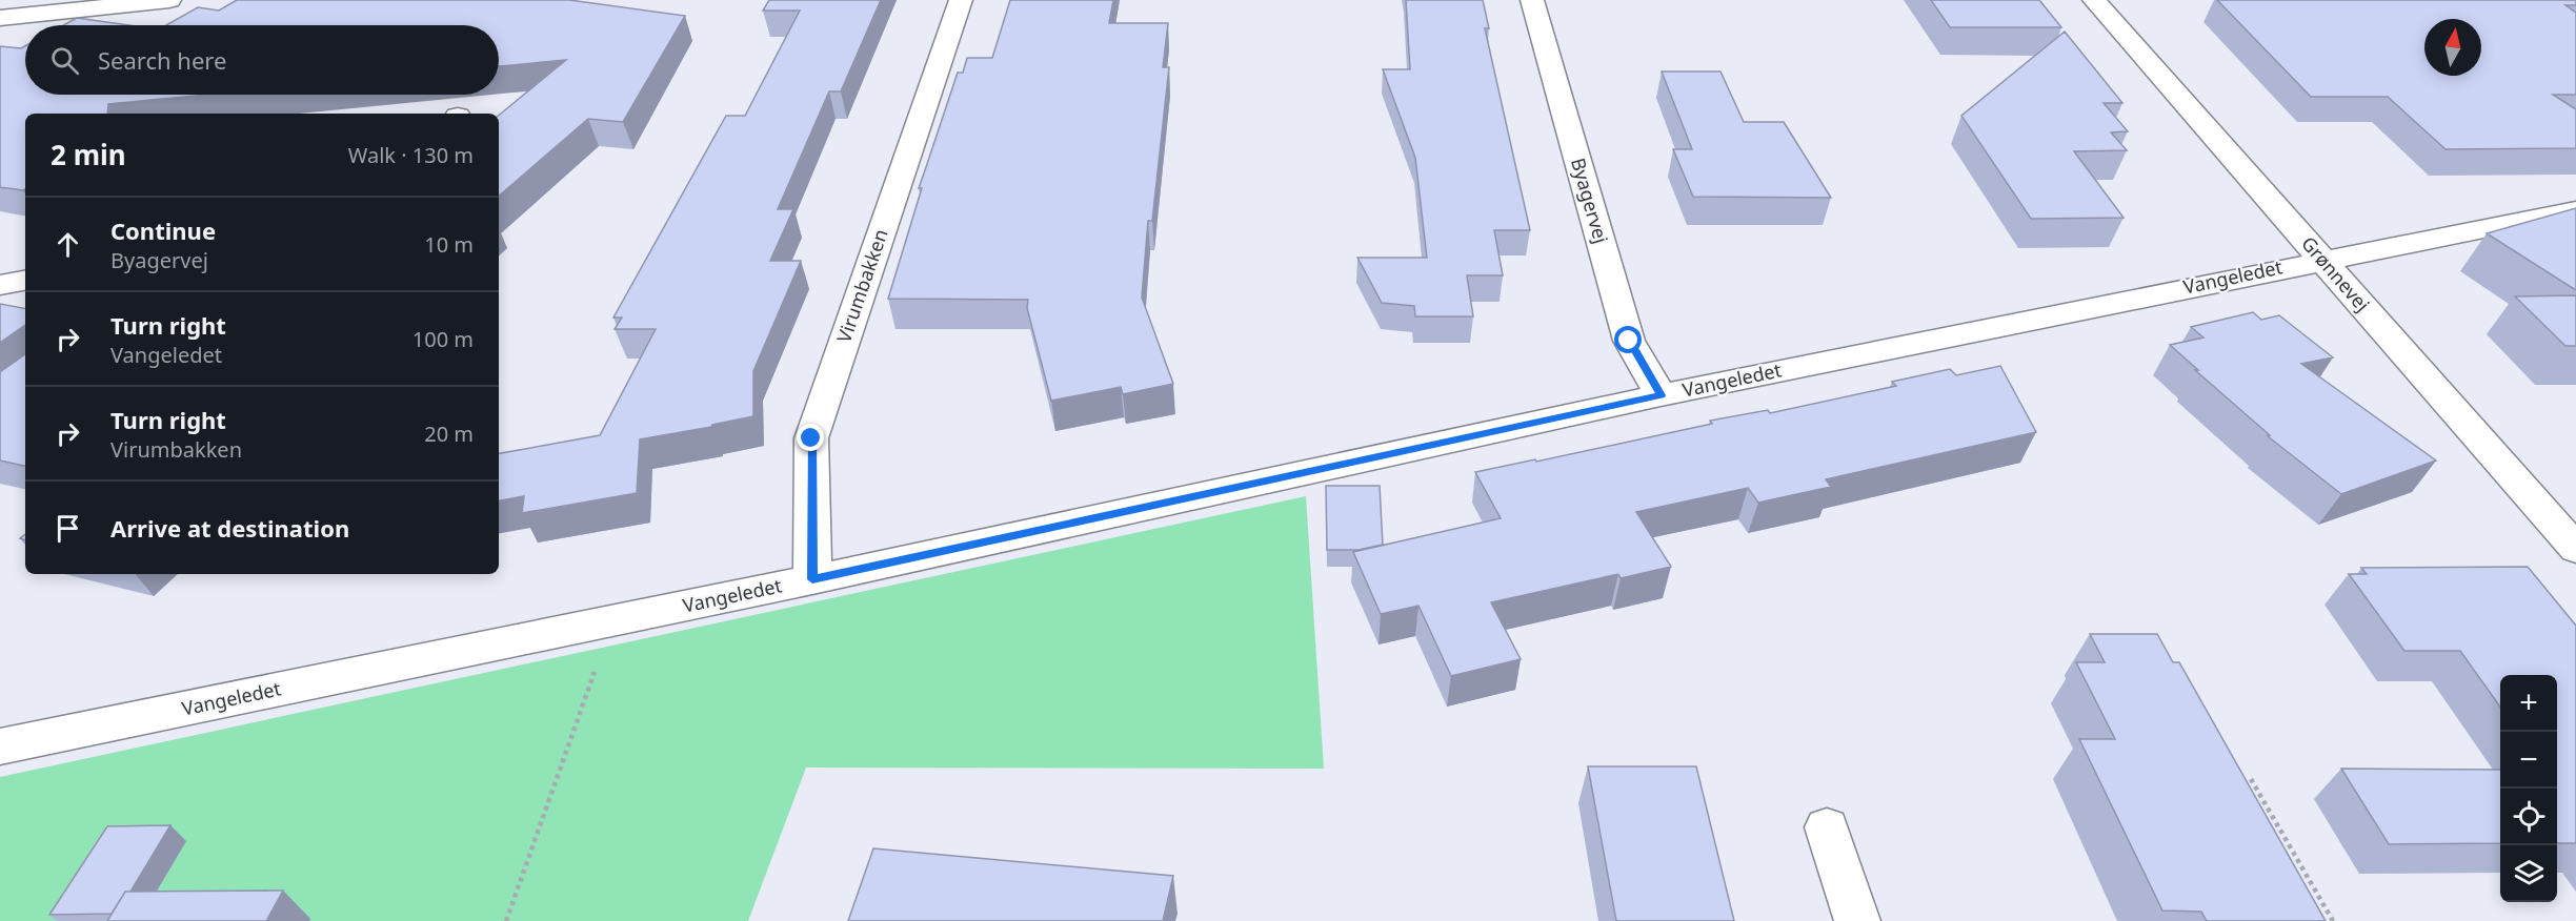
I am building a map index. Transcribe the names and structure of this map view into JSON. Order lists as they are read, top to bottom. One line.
{"streets":{"street":["Byagervej","Grønnevej","Vangeledet","Virumbakken"]},"crossings":[["Byagervej","Vangeledet"],["Grønnevej","Vangeledet"],["Vangeledet","Virumbakken"]],"north":"top","page":{"search":"Search here","heading":["2 min","Walk · 130 m"],"list":[["Continue","Byagervej","10 m"],["Turn right","Vangeledet","100 m"],["Turn right","Virumbakken","20 m"],"Arrive at destination"],"map_buttons":["+","−"]}}
